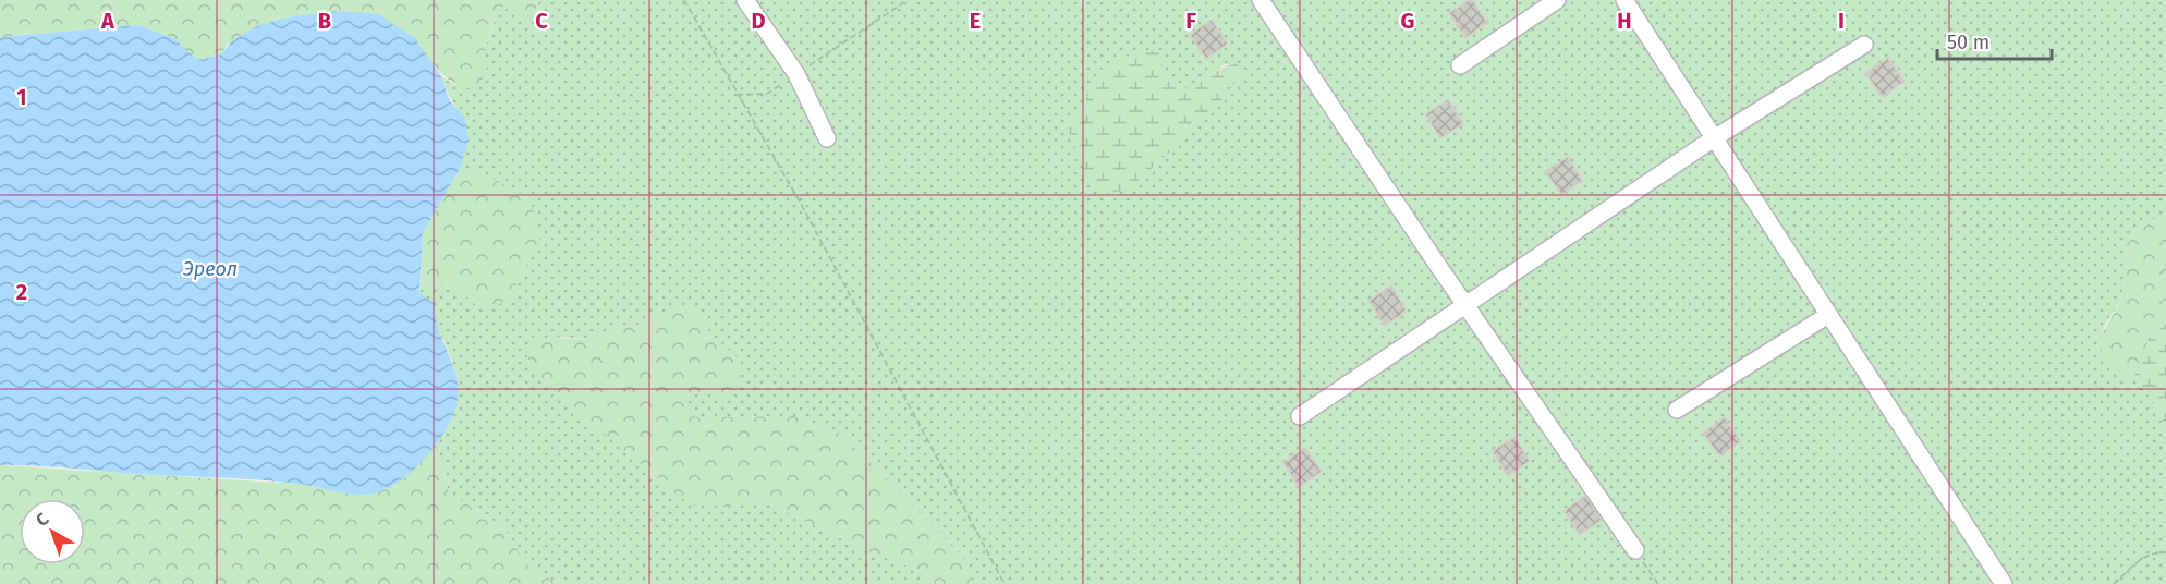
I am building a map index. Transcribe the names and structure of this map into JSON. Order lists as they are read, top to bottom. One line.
{"water":["Эреол"],"scale_bar":"50 m","north":"top left","grid":{"columns":["A","B","C","D","E","F","G","H","I"],"rows":["1","2"]}}
